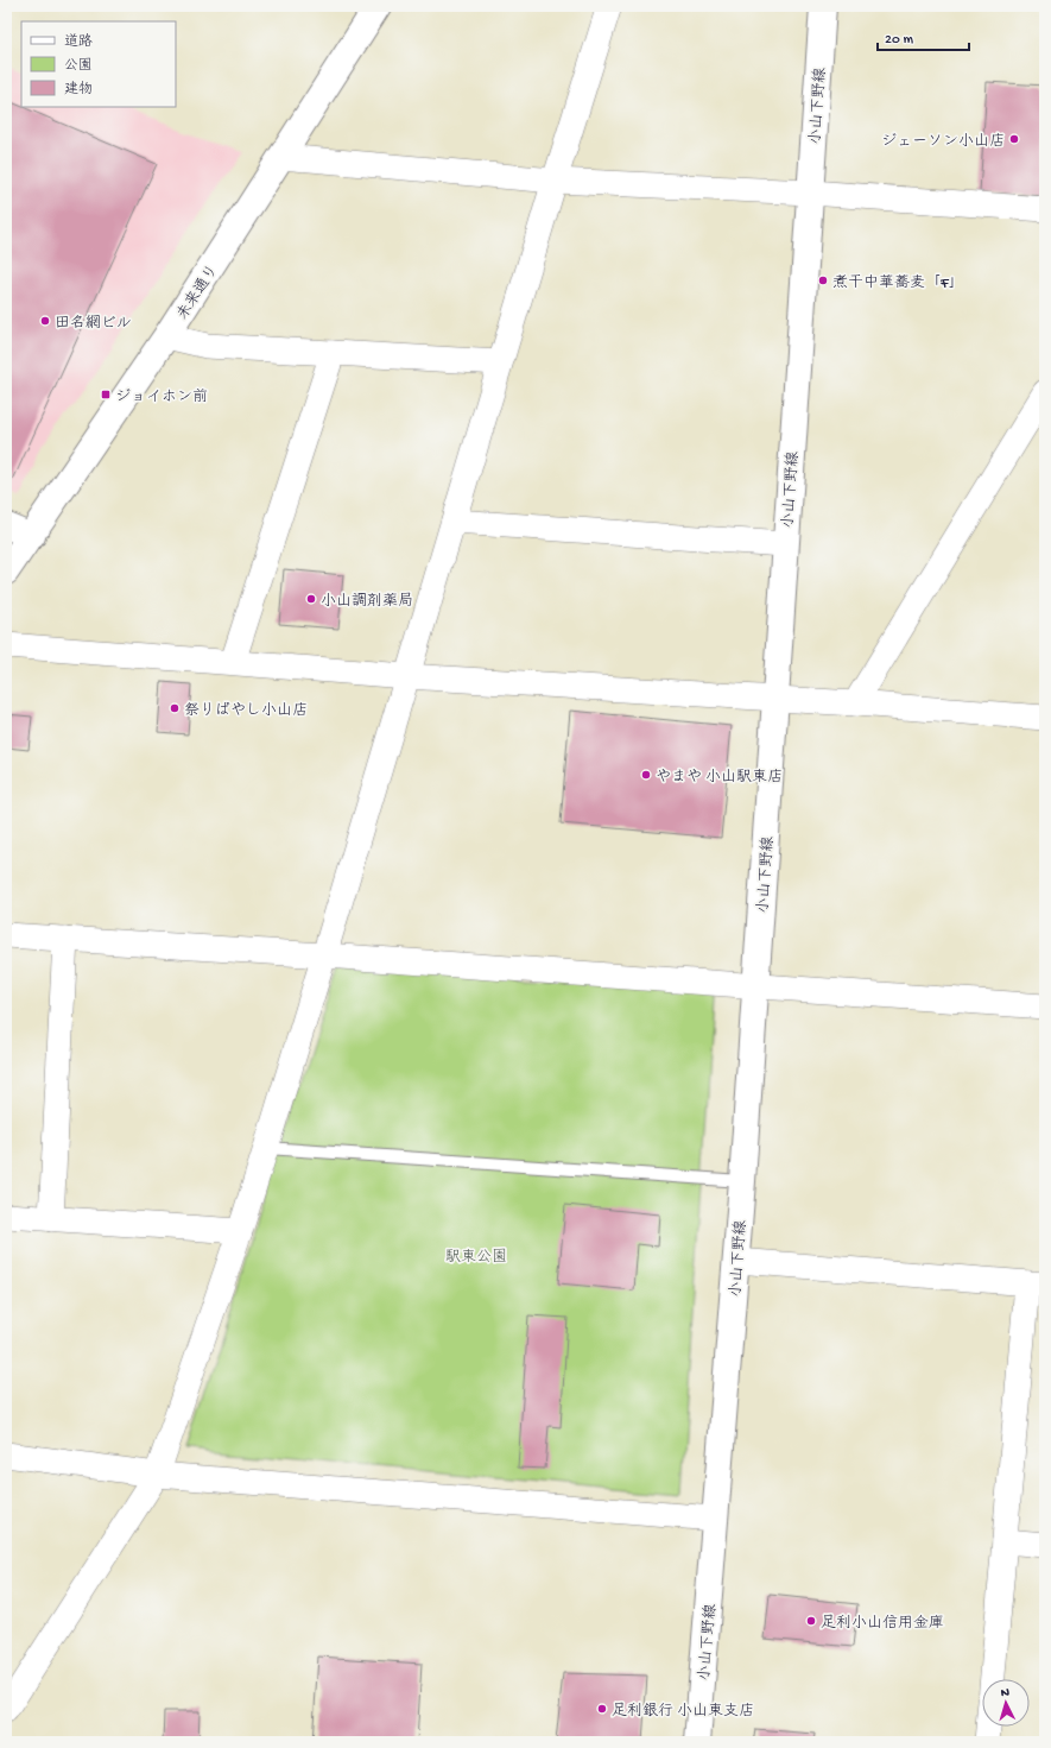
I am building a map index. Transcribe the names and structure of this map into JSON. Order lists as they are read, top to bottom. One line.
{"streets":{"main road":["小山下野線","未来通り"]},"parks":["駅東公園"],"places":{"other":["ジェーソン小山店","煮干中華蕎麦「F」","田名網ビル","小山調剤薬局","祭りばやし小山店","やまや 小山駅東店","足利小山信用金庫","足利銀行 小山東支店"],"transit":["ジョイホン前"]},"legend":["道路","公園","建物"],"scale_bar":"20 m","north":"top"}
